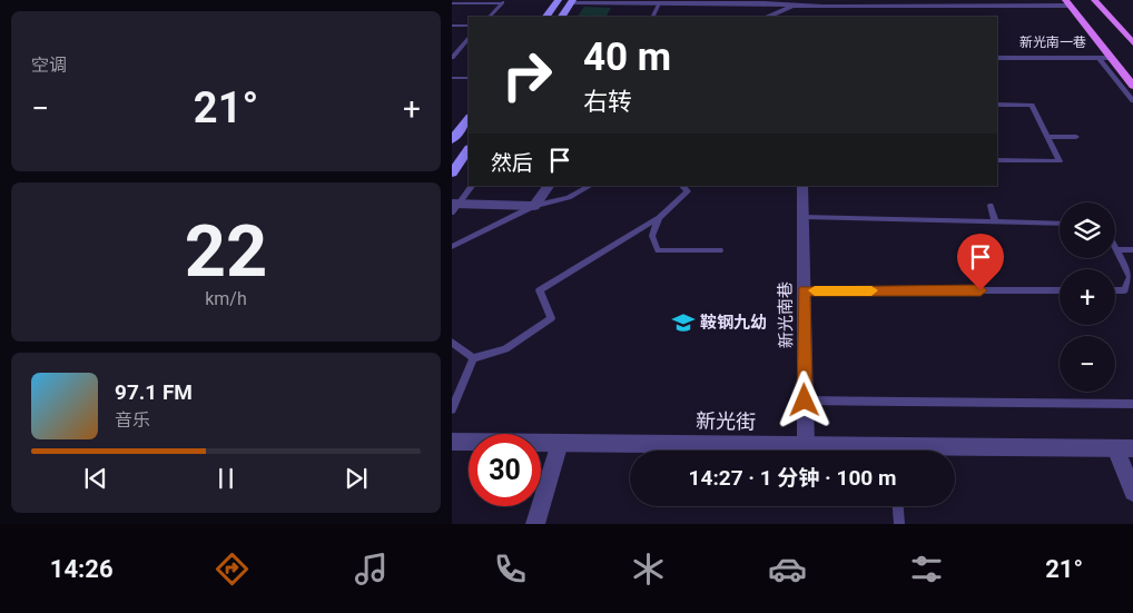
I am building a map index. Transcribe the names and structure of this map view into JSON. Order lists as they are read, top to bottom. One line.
{"streets":{"street":["新光南一巷","新光南巷","新光街"]},"crossings":[["新光南巷","新光街"]],"places":{"school or university":["鞍钢九幼"]},"page":{"tile":["空调",["22","km/h"]],"turn":["40 m","右转"],"heat":["−","21°","+"],"then":"然后","map_buttons":["+","−"],"song":["97.1 FM","音乐"],"limit":"30","trip":"14:27 · 1 分钟 · 100 m","tabs":["14:26","21°"]}}
